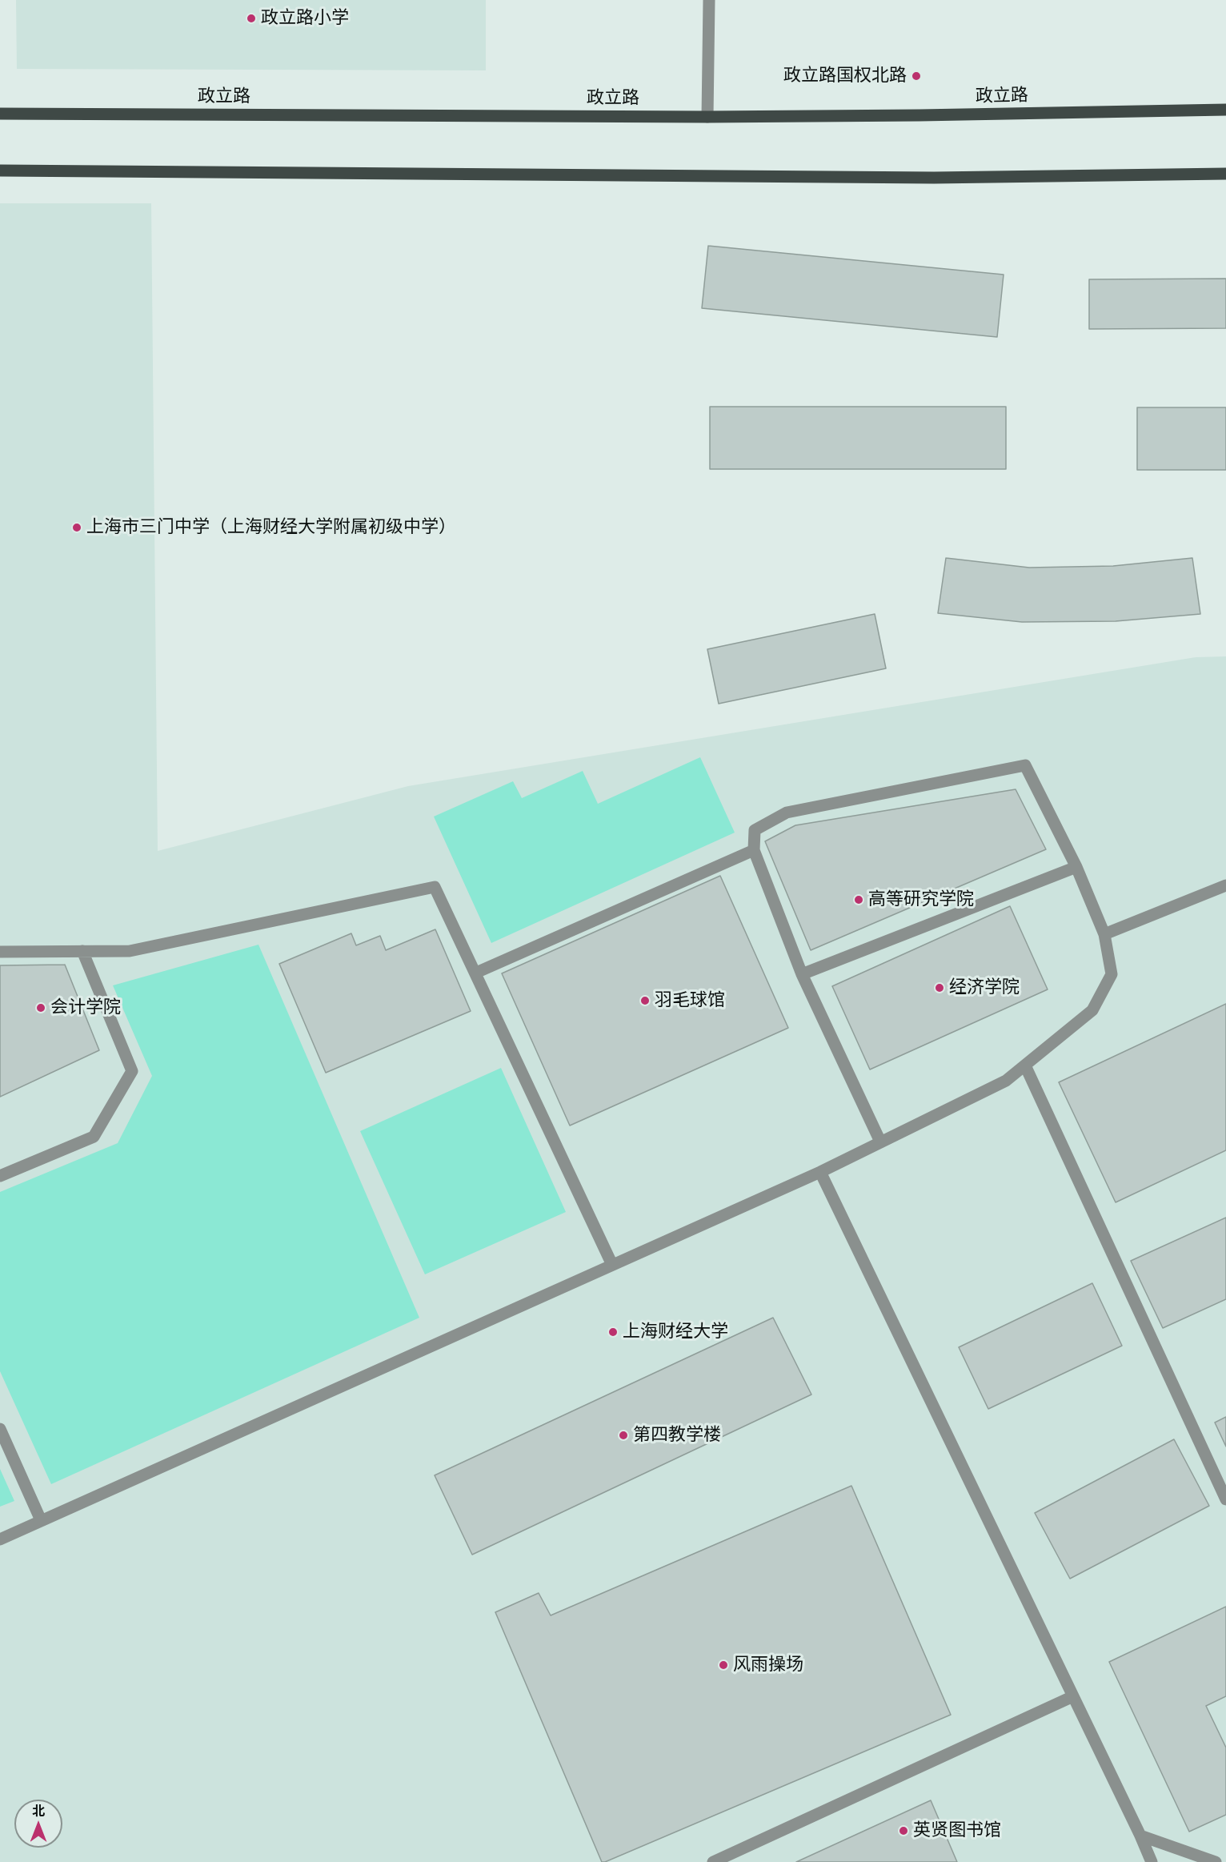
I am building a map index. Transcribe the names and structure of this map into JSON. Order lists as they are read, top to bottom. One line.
{"streets":{"main road":["政立路"]},"places":["政立路小学","政立路国权北路","上海市三门中学（上海财经大学附属初级中学）","高等研究学院","经济学院","羽毛球馆","会计学院","上海财经大学","第四教学楼","风雨操场","英贤图书馆"],"north":"top"}
